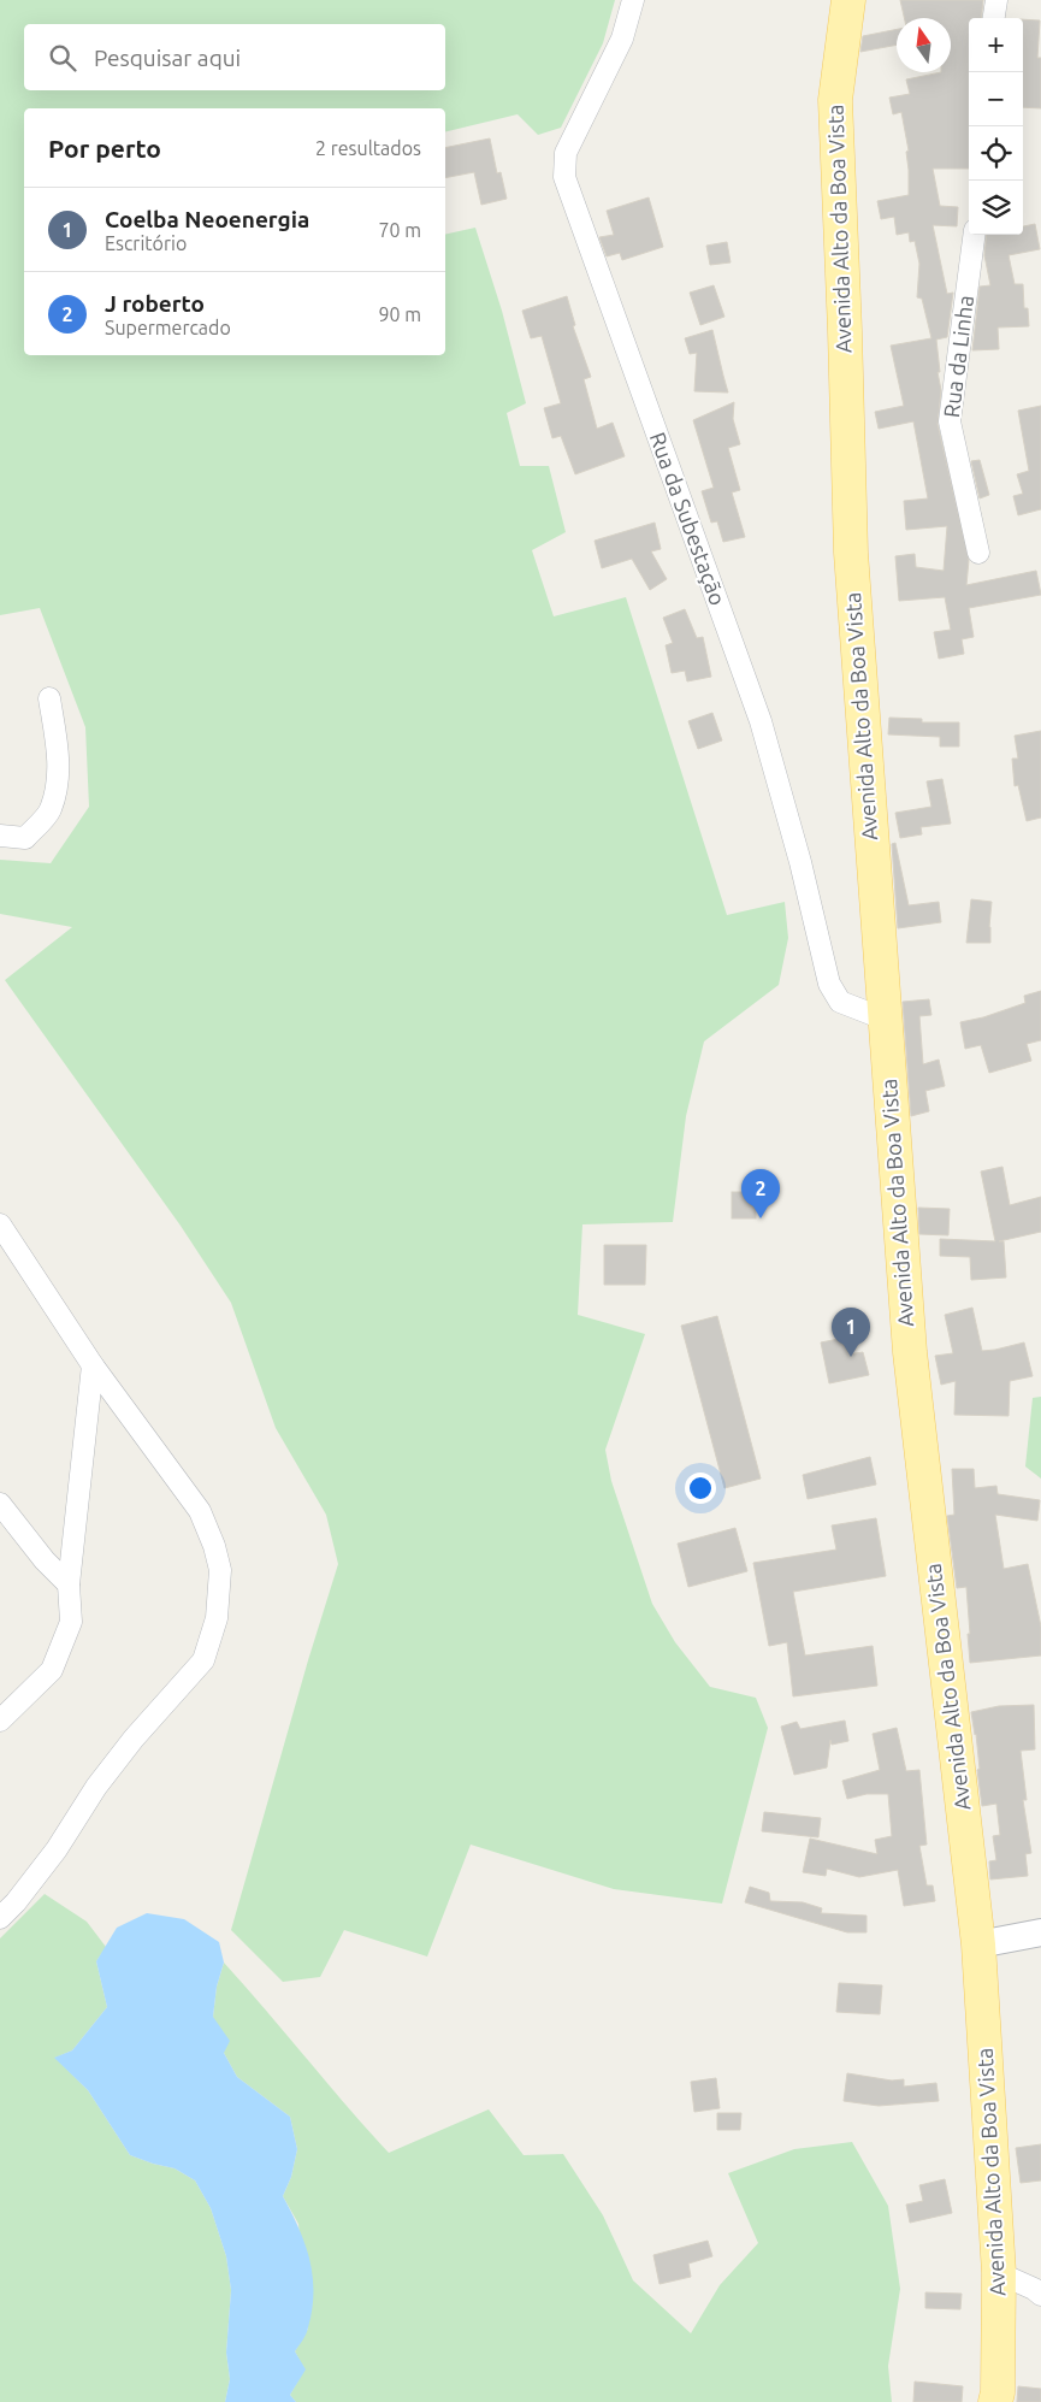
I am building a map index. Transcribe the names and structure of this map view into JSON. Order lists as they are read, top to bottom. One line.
{"streets":{"main road":["Avenida Alto da Boa Vista"],"street":["Rua da Linha","Rua da Subestação"]},"crossings":[["Avenida Alto da Boa Vista","Rua da Subestação"]],"north":"top","page":{"map_buttons":["+","−"],"search":"Pesquisar aqui","heading":["Por perto","2 resultados"],"list":[{"mark":"1","name":"Coelba Neoenergia","note":"Escritório","value":"70 m"},{"mark":"2","name":"J roberto","note":"Supermercado","value":"90 m"}],"pins":["2","1"]}}
